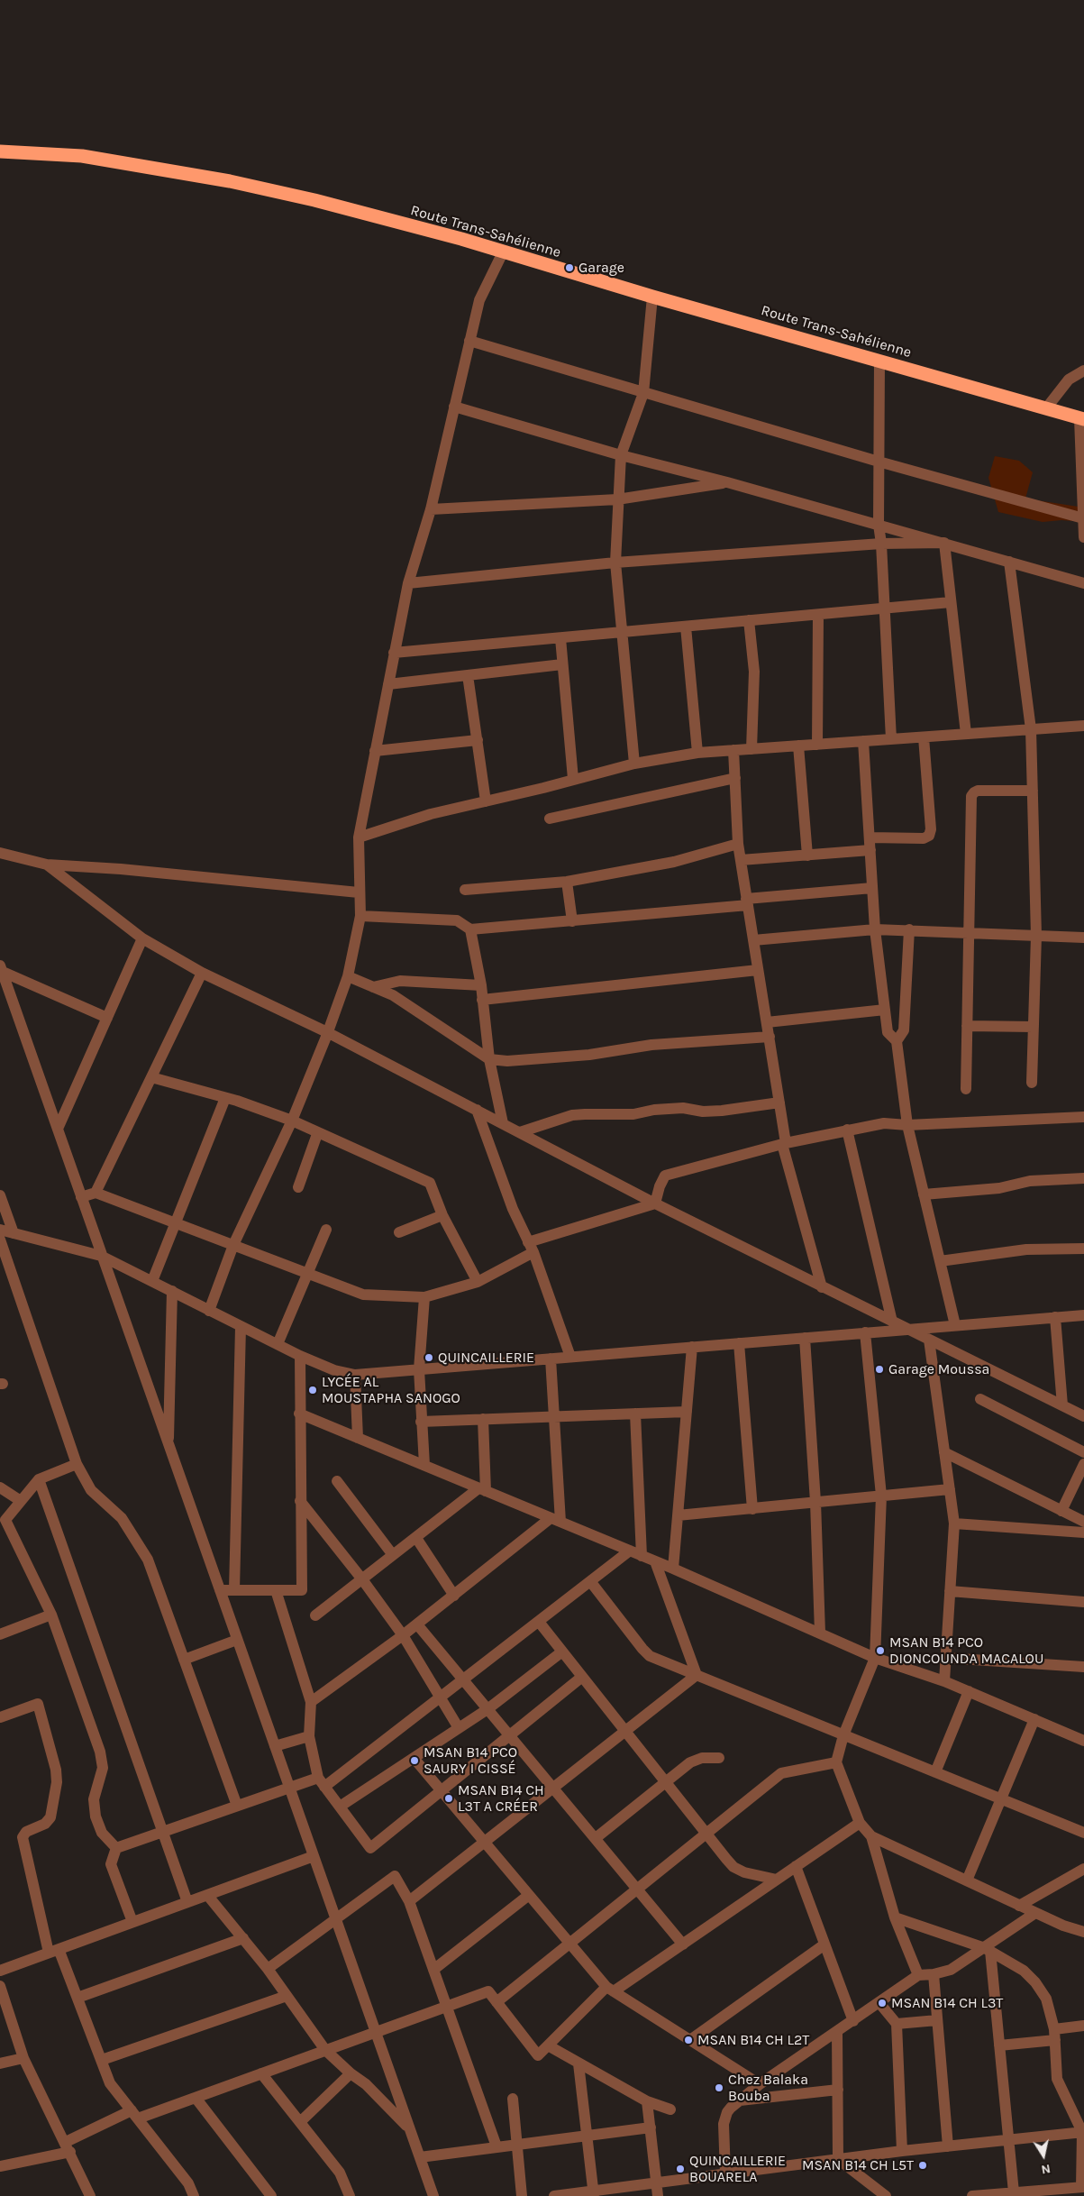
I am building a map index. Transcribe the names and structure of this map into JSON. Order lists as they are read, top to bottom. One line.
{"streets":{"highway":["Route Trans-Sahélienne"]},"places":["Garage","QUINCAILLERIE","Garage Moussa","LYCÉE AL MOUSTAPHA SANOGO","MSAN B14 PCO DIONCOUNDA MACALOU","MSAN B14 PCO SAURY I CISSÉ","MSAN B14 CH L3T A CRÉER","MSAN B14 CH L3T","MSAN B14 CH L2T","Chez Balaka Bouba","MSAN B14 CH L5T","QUINCAILLERIE BOUARELA"],"north":"bottom"}
